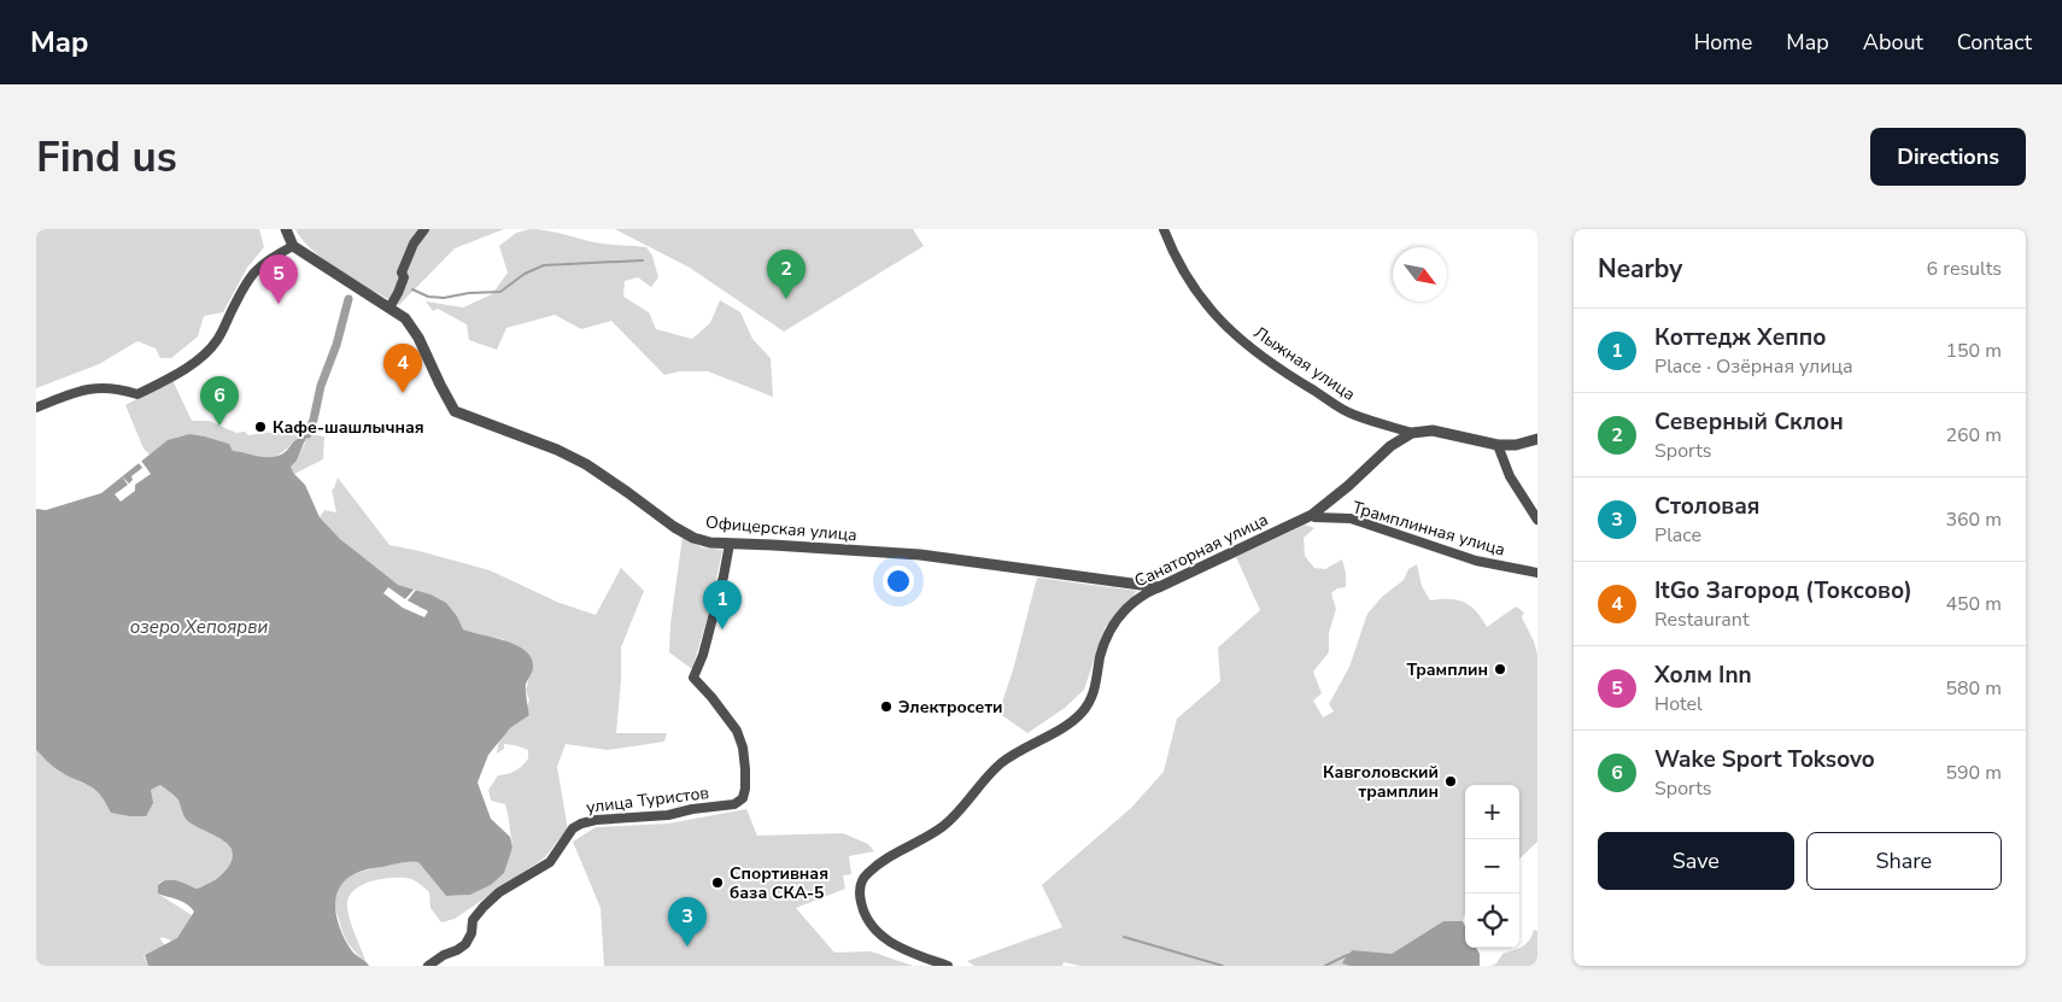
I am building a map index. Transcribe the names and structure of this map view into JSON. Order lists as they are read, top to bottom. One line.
{"streets":{"street":["Лыжная улица","Офицерская улица","Трамплинная улица","Санаторная улица","улица Туристов"]},"crossings":[["Лыжная улица","Санаторная улица"],["Офицерская улица","Санаторная улица"],["Офицерская улица","улица Туристов"],["Трамплинная улица","Санаторная улица"]],"water":["озеро Хепоярви"],"places":["Кафе-шашлычная","Трамплин","Электросети","Кавголовский трамплин","Спортивная база СКА-5"],"north":"bottom right","page":{"header":"Map","nav":["Home","Map","About","Contact"],"buttons":["Directions",["Save","Share"]],"title":"Find us","heading":["Nearby","6 results"],"pins":["2","5","4","6","1","3"],"list":[{"mark":"1","name":"Коттедж Хеппо","note":"Place · Озёрная улица","value":"150 m"},{"mark":"2","name":"Северный Склон","note":"Sports","value":"260 m"},{"mark":"3","name":"Столовая","note":"Place","value":"360 m"},{"mark":"4","name":"ItGo Загород (Токсово)","note":"Restaurant","value":"450 m"},{"mark":"5","name":"Холм Inn","note":"Hotel","value":"580 m"},{"mark":"6","name":"Wake Sport Toksovo","note":"Sports","value":"590 m"}],"map_buttons":["+","−"]}}
